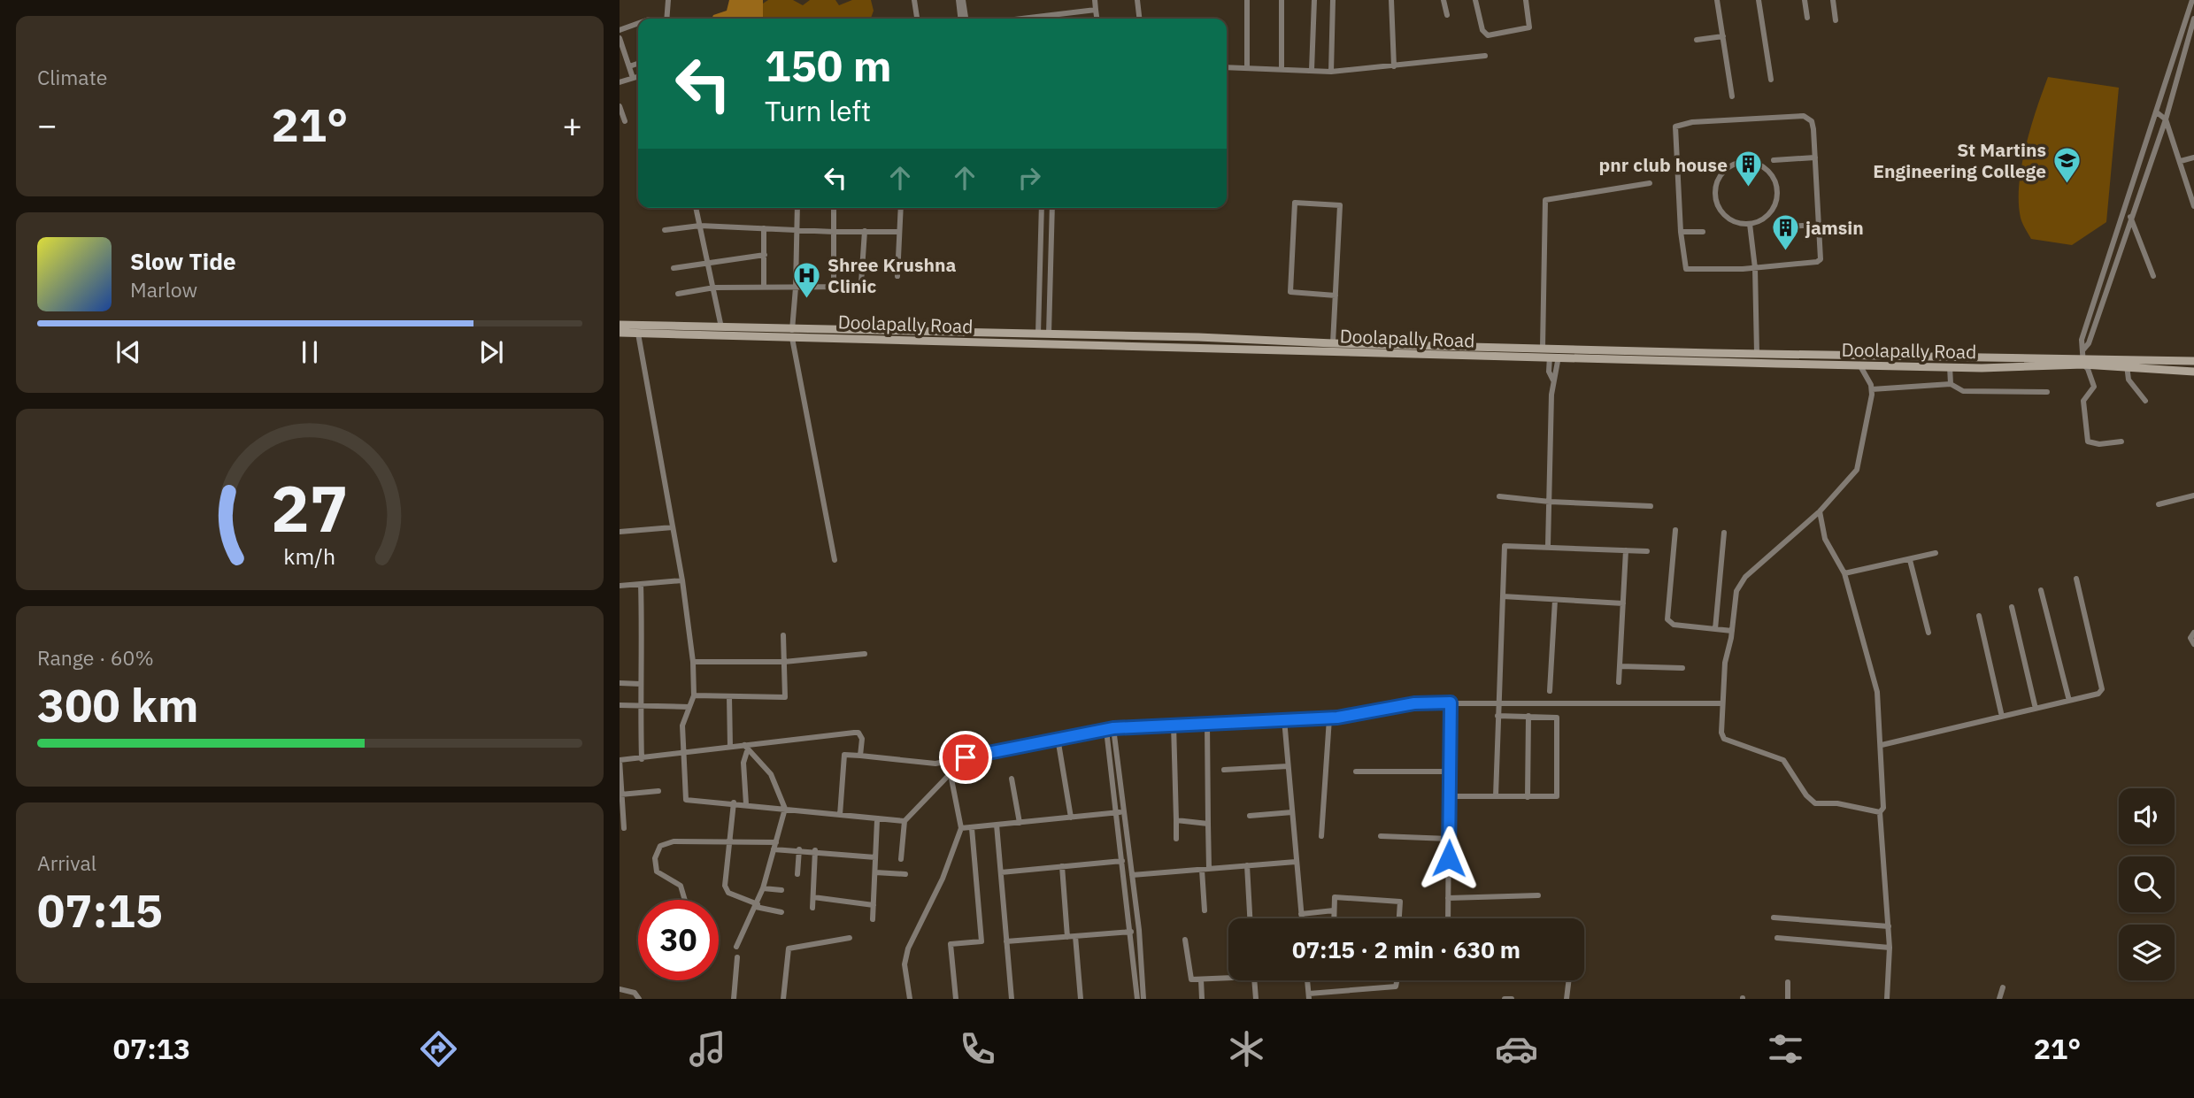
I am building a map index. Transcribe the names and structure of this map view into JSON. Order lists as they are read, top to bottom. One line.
{"streets":{"main road":["Doolapally Road"]},"places":{"school or university":["St Martins Engineering College"],"building":["pnr club house","jamsin"],"hospital":["Shree Krushna Clinic"]},"page":{"tile":["Climate",["Range · 60%","300 km"],["Arrival","07:15"]],"turn":["150 m","Turn left"],"heat":["−","21°","+"],"song":["Slow Tide","Marlow"],"limit":"30","trip":"07:15 · 2 min · 630 m","tabs":["07:13","21°"],"gauge":["27","km/h"]}}
